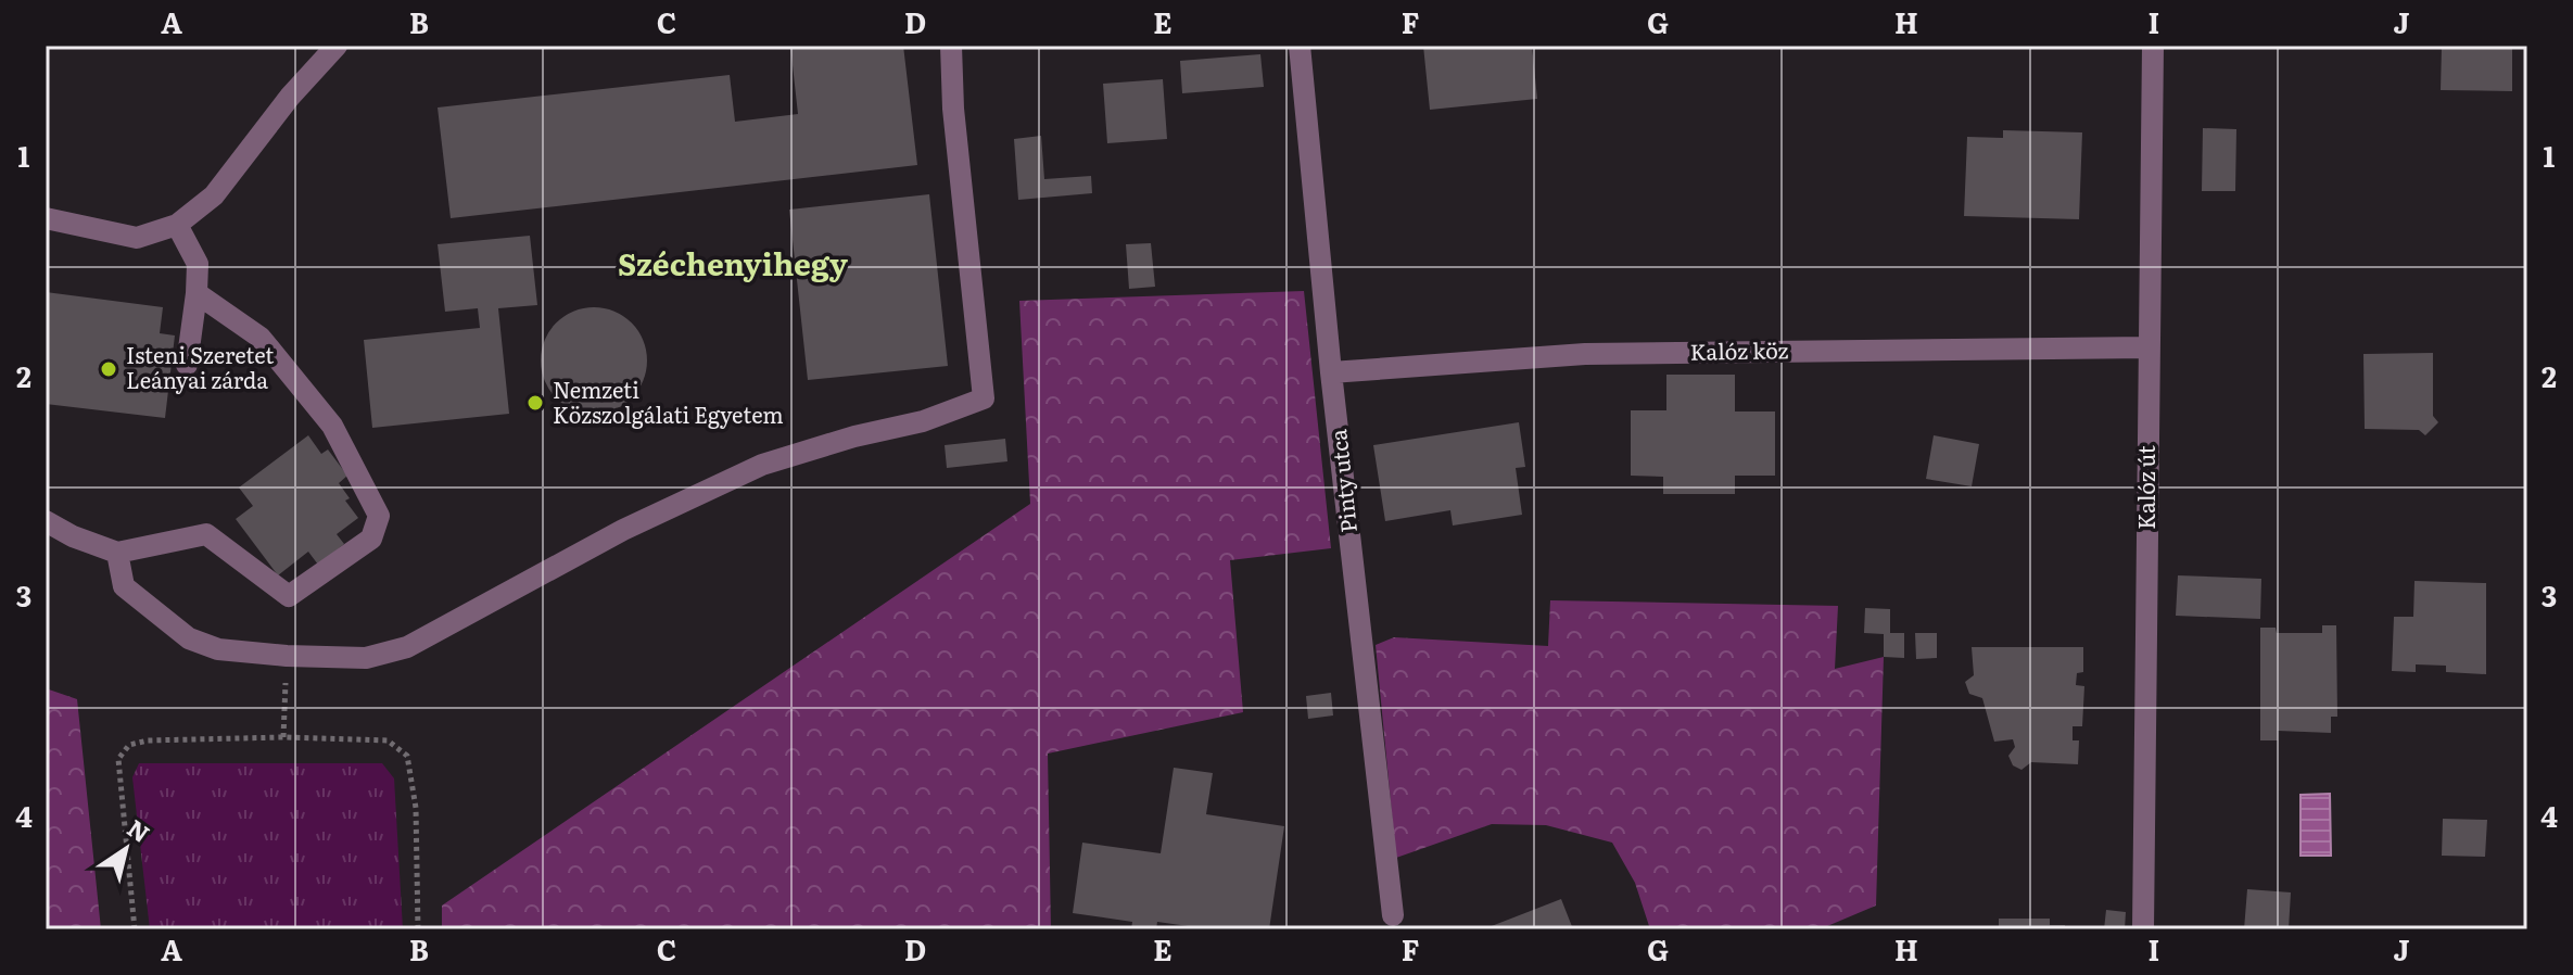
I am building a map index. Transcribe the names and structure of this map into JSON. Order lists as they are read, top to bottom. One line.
{"streets":{"street":["Kalóz köz","Pinty utca","Kalóz út"]},"crossings":[["Kalóz köz","Pinty utca"],["Kalóz köz","Kalóz út"]],"districts":["Széchenyihegy"],"places":["Isteni Szeretet Leányai zárda","Nemzeti Közszolgálati Egyetem"],"north":"top right","grid":{"columns":["A","B","C","D","E","F","G","H","I","J"],"rows":["1","2","3","4"]}}
